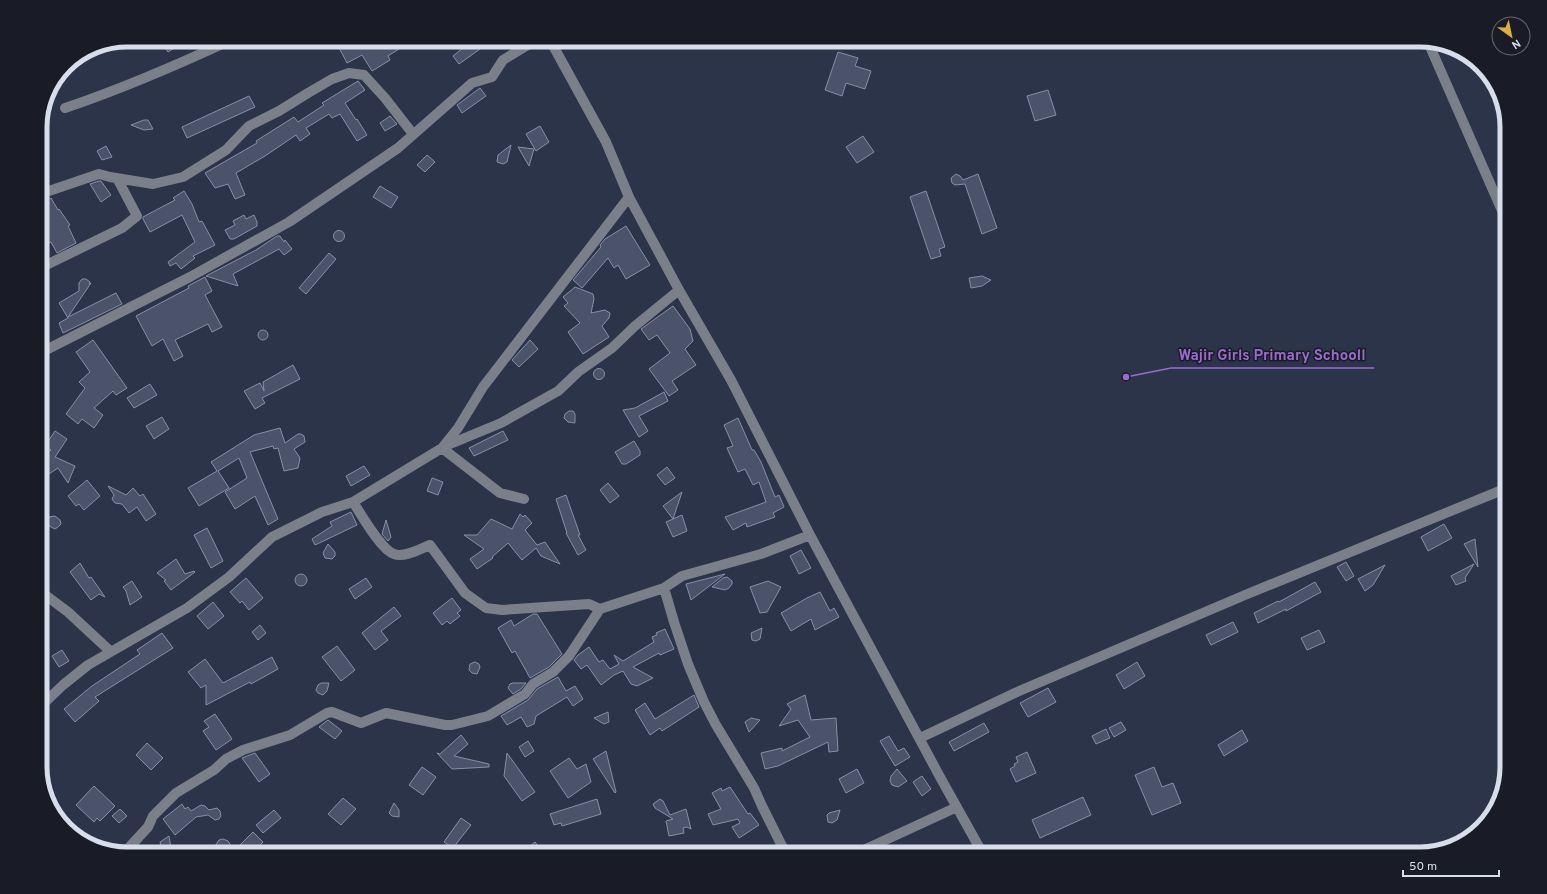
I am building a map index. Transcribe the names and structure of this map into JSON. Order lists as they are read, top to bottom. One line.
{"places":["Wajir Girls Primary Schooll"],"scale_bar":"50 m","north":"bottom right"}
